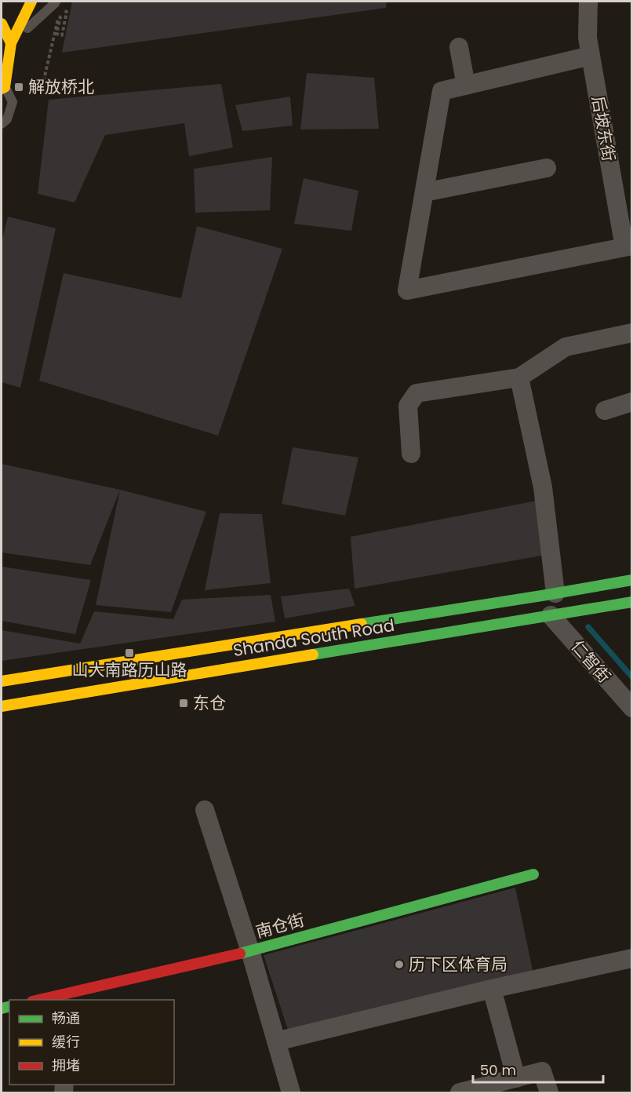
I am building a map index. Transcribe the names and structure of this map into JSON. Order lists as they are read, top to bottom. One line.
{"streets":{"main road":["Shanda South Road","南仓街"],"street":["后坡东街","仁智街"]},"crossings":[["Shanda South Road","仁智街"]],"places":{"transit":["解放桥北","山大南路历山路","东仓"],"other":["历下区体育局"]},"legend":["畅通","缓行","拥堵"],"scale_bar":"50 m"}
